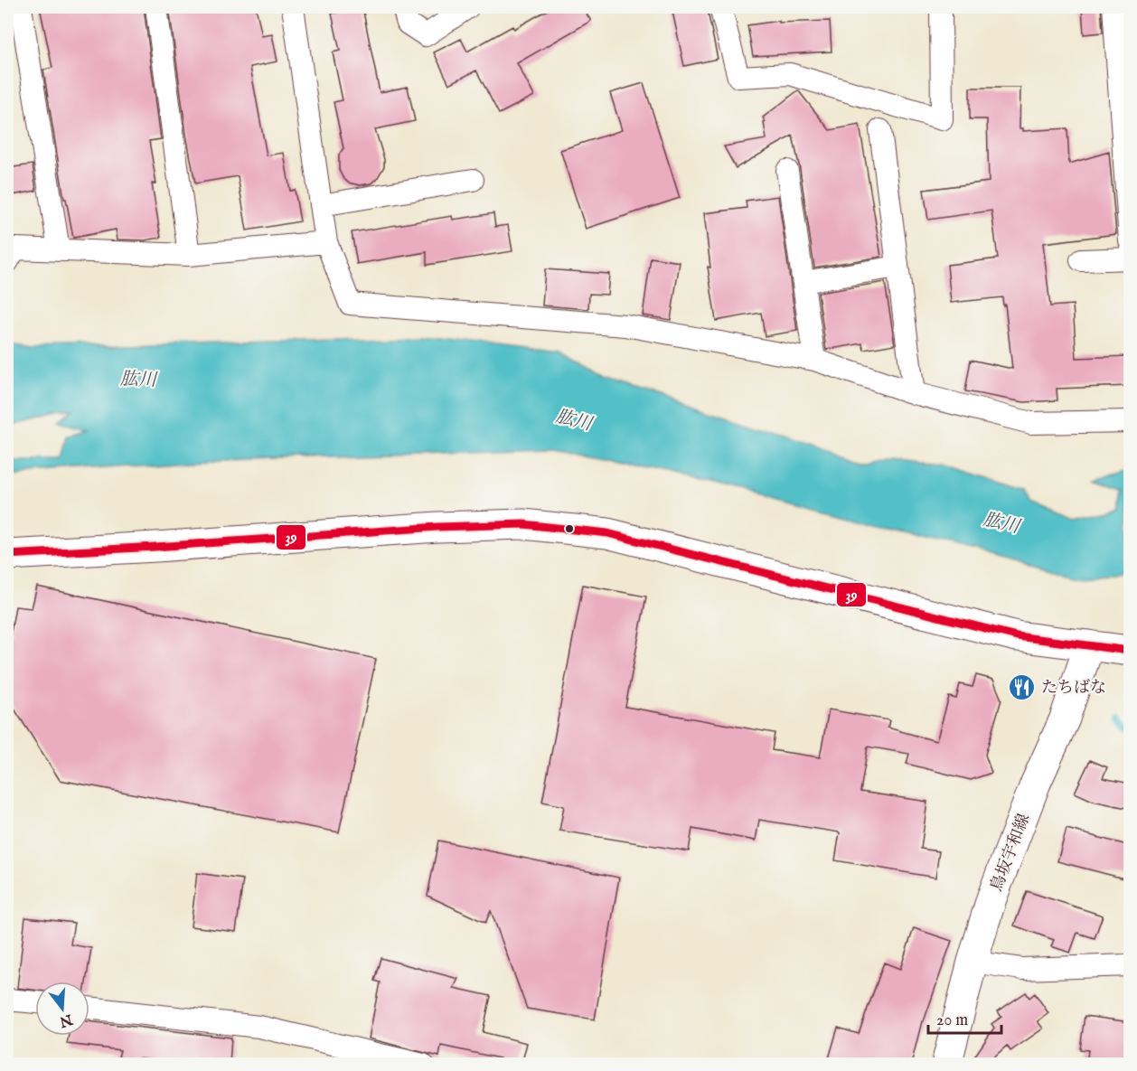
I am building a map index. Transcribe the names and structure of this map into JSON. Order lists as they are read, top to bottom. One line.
{"streets":{"main road":["鳥坂宇和線"]},"water":["肱川"],"places":{"restaurant":["たちばな"]},"lines":["transit line 39"],"scale_bar":"20 m","north":"bottom"}
